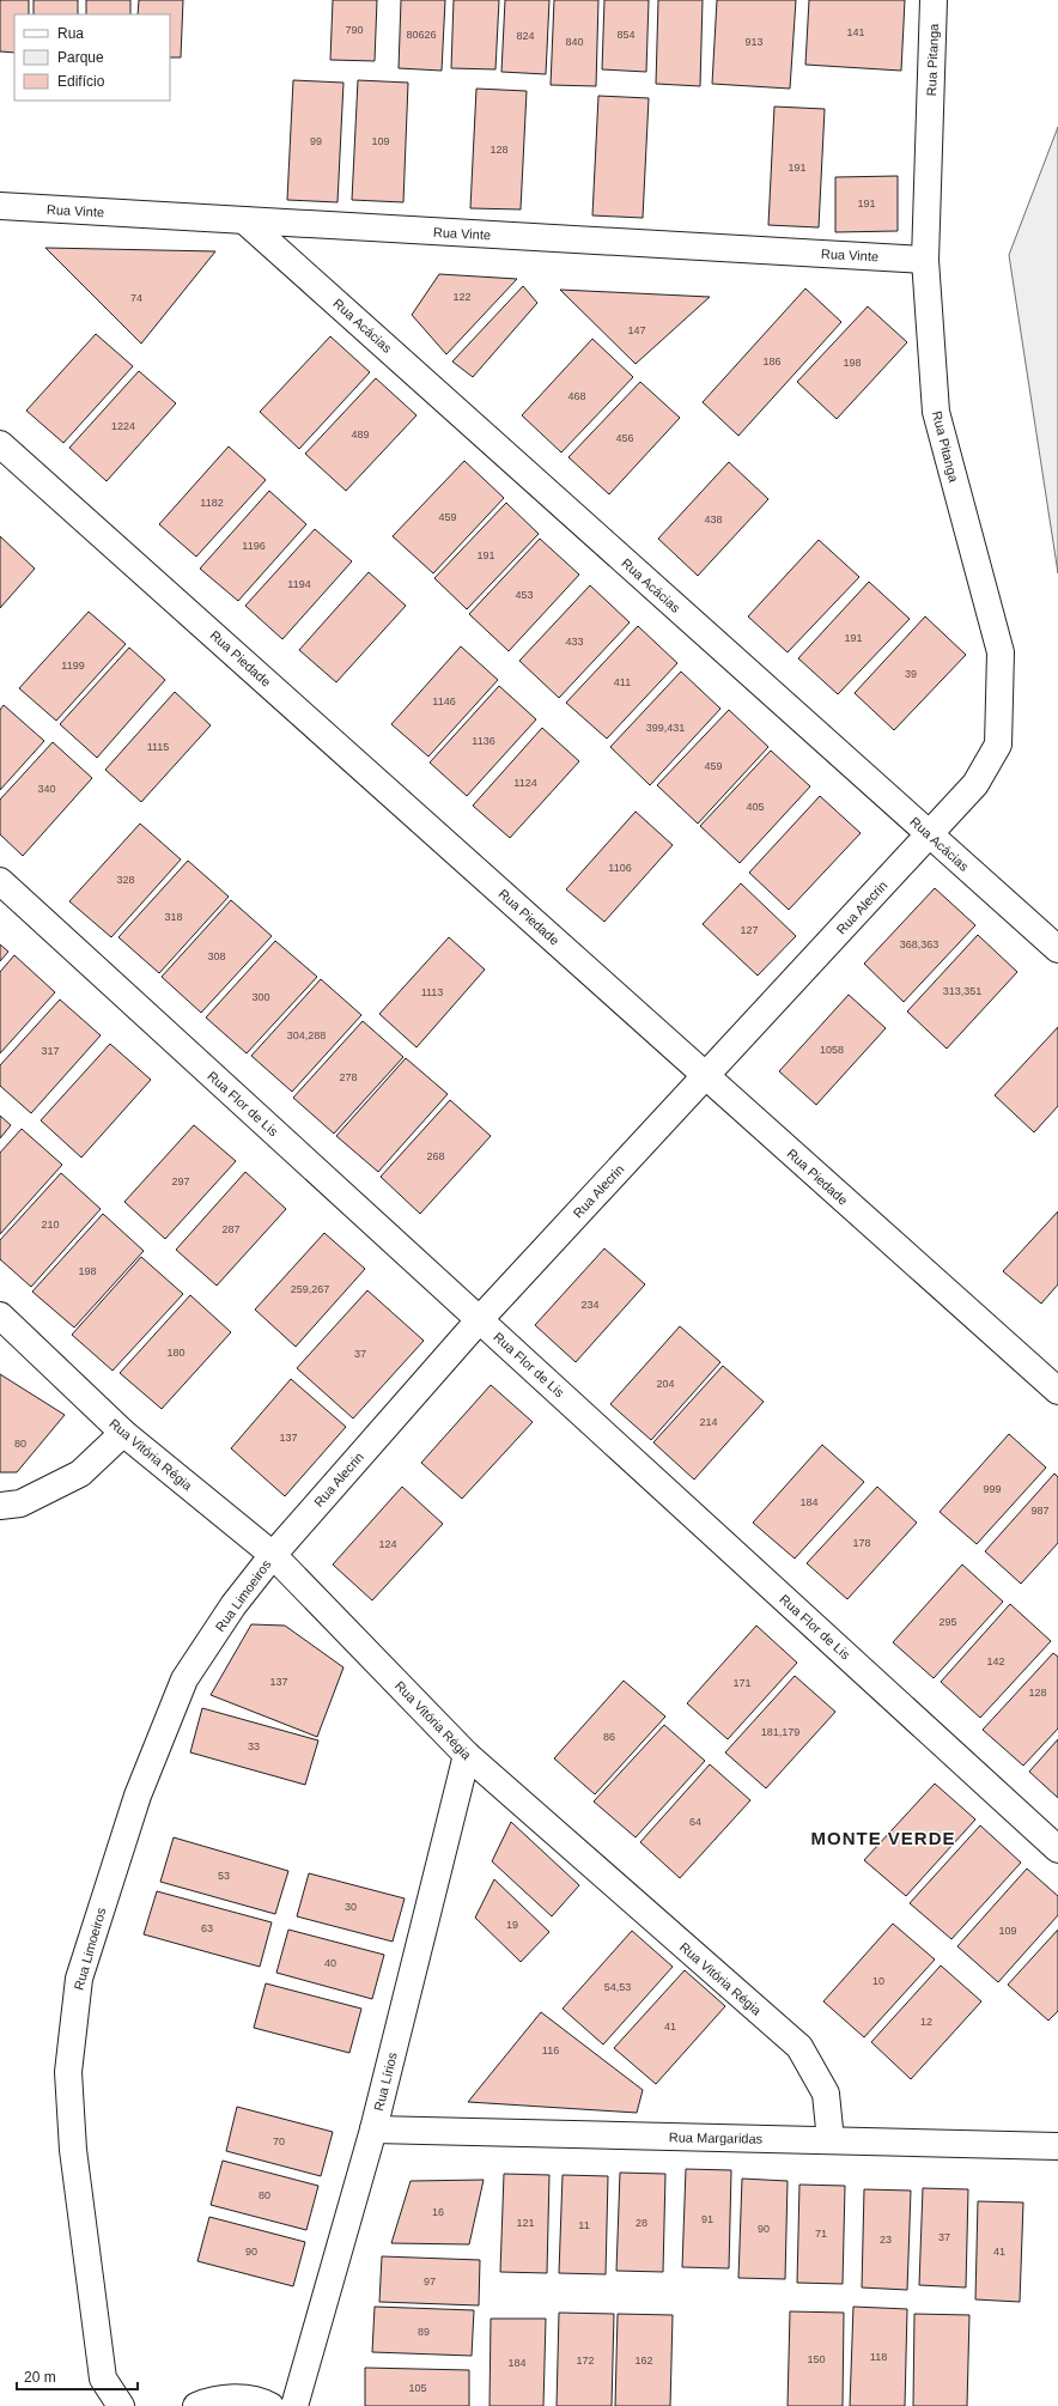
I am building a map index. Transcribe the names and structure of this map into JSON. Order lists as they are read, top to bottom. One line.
{"streets":{"street":["Rua Pitanga","Rua Vinte","Rua Acácias","Rua Piedade","Rua Alecrin","Rua Flor de Lis","Rua Vitória Régia","Rua Limoeiros","Rua Lírios","Rua Margaridas"]},"crossings":[["Rua Pitanga","Rua Vinte"],["Rua Pitanga","Rua Acácias"],["Rua Pitanga","Rua Alecrin"],["Rua Vinte","Rua Acácias"],["Rua Acácias","Rua Alecrin"],["Rua Piedade","Rua Alecrin"],["Rua Alecrin","Rua Flor de Lis"],["Rua Alecrin","Rua Vitória Régia"],["Rua Alecrin","Rua Limoeiros"],["Rua Vitória Régia","Rua Limoeiros"],["Rua Vitória Régia","Rua Lírios"],["Rua Vitória Régia","Rua Margaridas"],["Rua Lírios","Rua Margaridas"]],"districts":["MONTE VERDE"],"house_numbers":["790","141","80626","854","824","840","913","99","109","128","191","191","122","74","147","186","198","468","1224","489","456","1182","459","438","1196","191","1194","453","191","433","1199","39","411","1146","399,431","1136","1115","459","1124","340","405","1106","328","318","127","368,363","308","313,351","1113","300","304,288","1058","317","278","268","297","210","287","198","259,267","234","180","37","204","214","137","80","999","184","987","178","124","295","142","137","171","128","181,179","86","33","64","53","30","19","63","109","40","10","54,53","12","41","116","70","80","16","91","121","28","11","90","71","37","23","90","41","97","89","118","150","172","162","184","105"],"legend":["Rua","Parque","Edifício"],"scale_bar":"20 m"}
